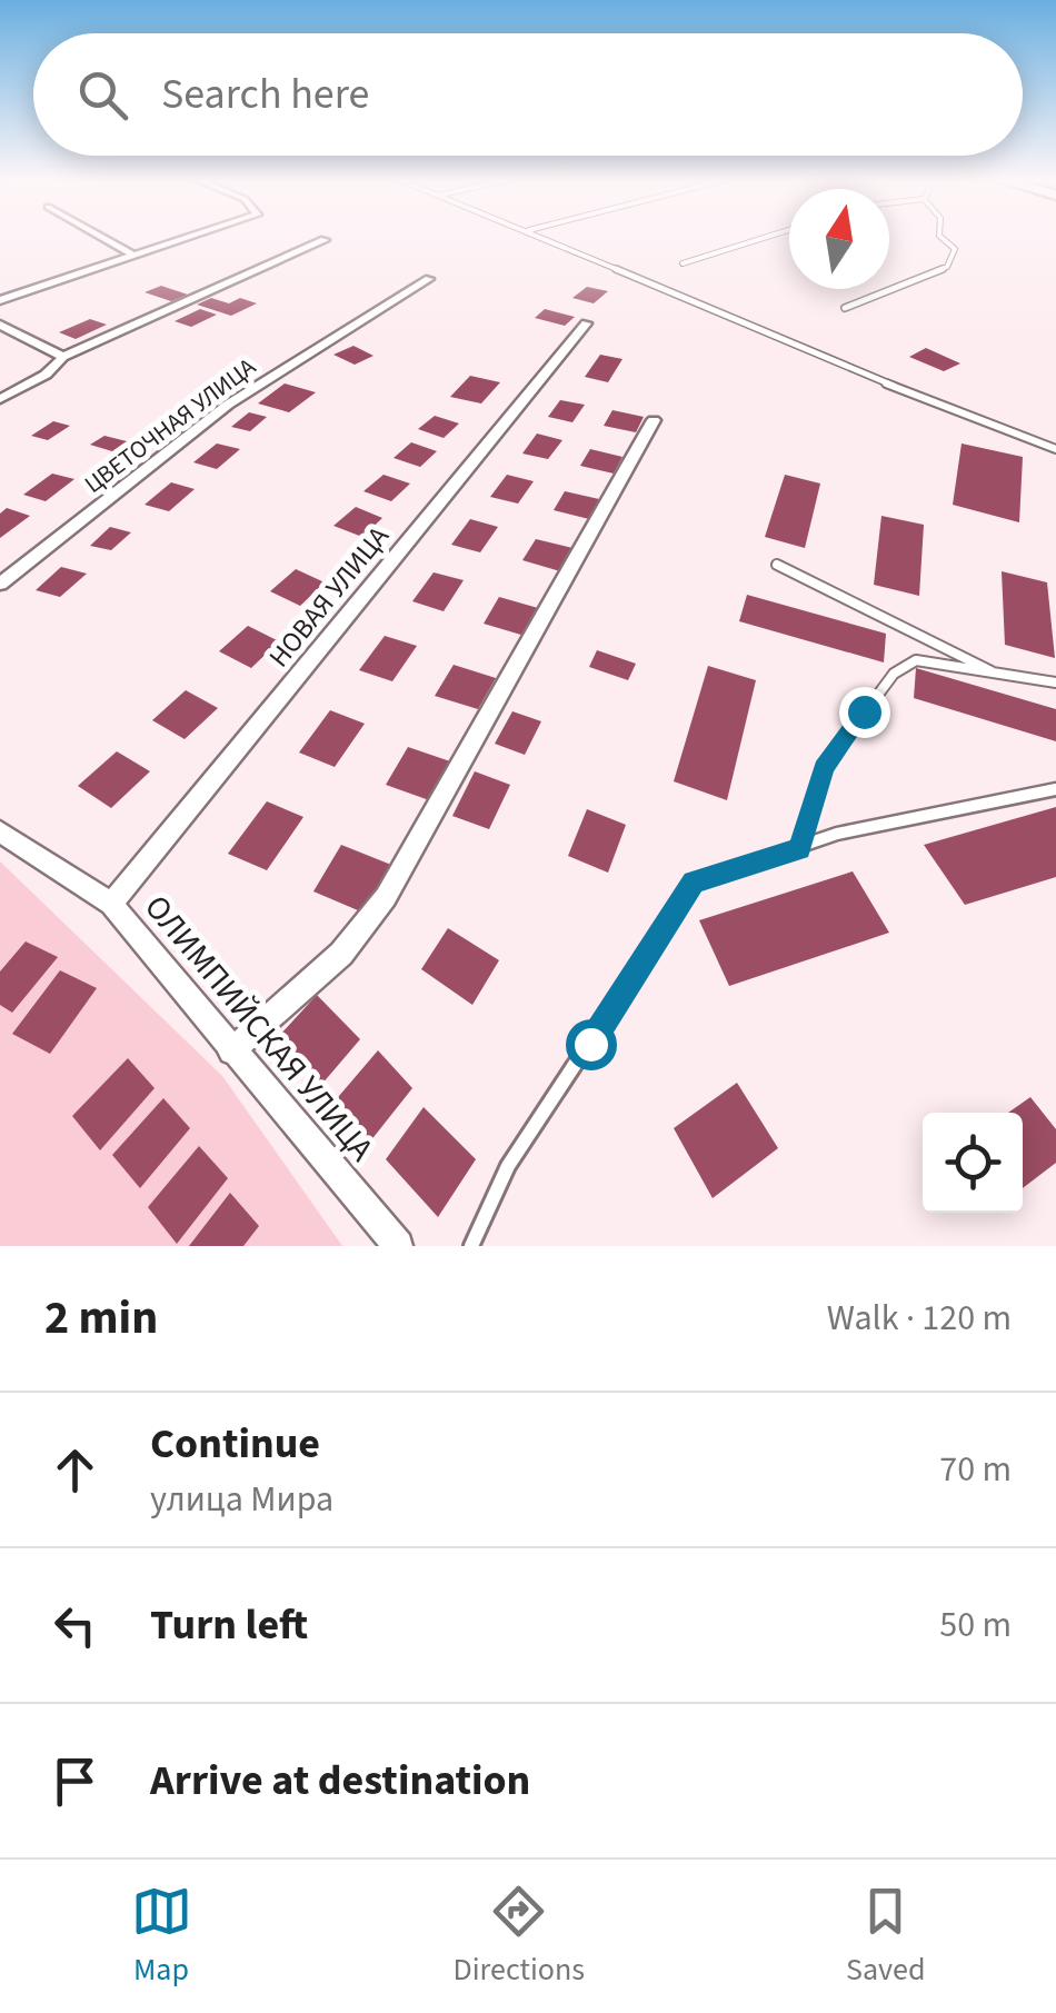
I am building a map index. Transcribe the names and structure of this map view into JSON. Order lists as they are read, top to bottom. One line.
{"streets":{"street":["ЦВЕТОЧНАЯ УЛИЦА","НОВАЯ УЛИЦА","ОЛИМПИЙСКАЯ УЛИЦА"]},"crossings":[["НОВАЯ УЛИЦА","ОЛИМПИЙСКАЯ УЛИЦА"]],"north":"top","page":{"search":"Search here","heading":["2 min","Walk · 120 m"],"list":[["Continue","улица Мира","70 m"],["Turn left","50 m"],"Arrive at destination"],"nav":["Map","Directions","Saved"]}}
